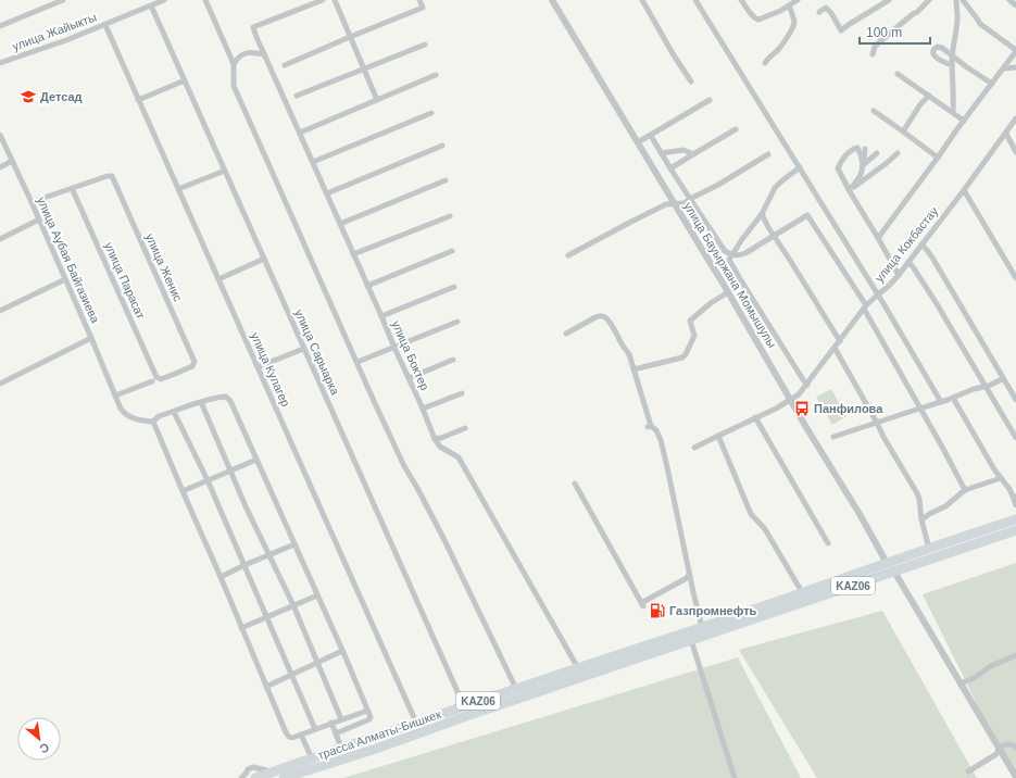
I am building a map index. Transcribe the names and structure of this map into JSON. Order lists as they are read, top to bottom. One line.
{"streets":{"highway":["KАZ06","трасса Алматы-Бишкек"],"street":["улица Жайыкты","улица Кокбастау","улица Аубая Байгазиева","улица Женис","улица Бауыржана Момышулы","улица Парасат","улица Сарыарка","улица Боктер","улица Кулагер"]},"crossings":[["улица Жайыкты","улица Сарыарка"],["улица Жайыкты","улица Кулагер"],["улица Кокбастау","улица Бауыржана Момышулы"],["улица Женис","улица Парасат"],["улица Бауыржана Момышулы","KАZ06"],["улица Сарыарка","трасса Алматы-Бишкек"],["улица Боктер","трасса Алматы-Бишкек"],["улица Кулагер","трасса Алматы-Бишкек"],["KАZ06","трасса Алматы-Бишкек"]],"places":{"school or university":["Детсад"],"bus stop":["Панфилова"],"fuel station":["Газпромнефть"]},"scale_bar":"100 m","north":"bottom right"}
